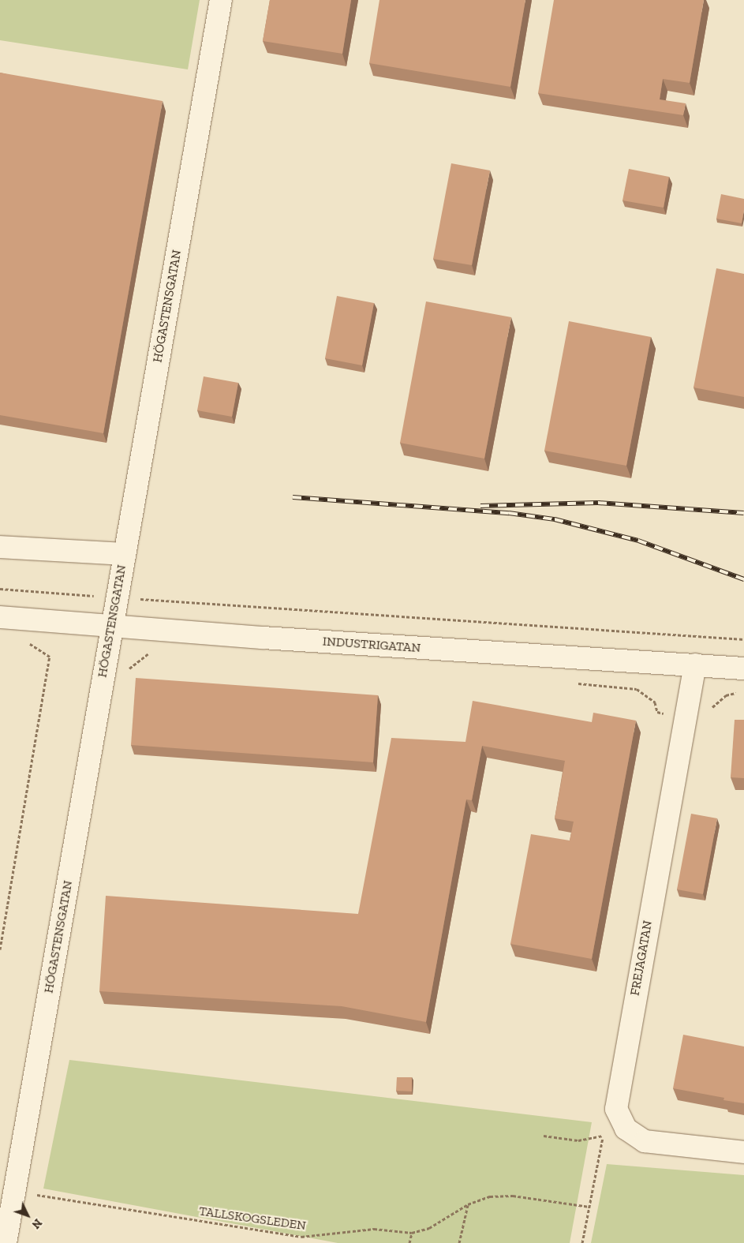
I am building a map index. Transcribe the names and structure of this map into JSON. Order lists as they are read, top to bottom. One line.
{"streets":{"street":["HÖGASTENSGATAN","INDUSTRIGATAN","FREJAGATAN"],"path":["TALLSKOGSLEDEN"]},"crossings":[["HÖGASTENSGATAN","INDUSTRIGATAN"],["HÖGASTENSGATAN","TALLSKOGSLEDEN"],["INDUSTRIGATAN","FREJAGATAN"]],"north":"bottom right"}
